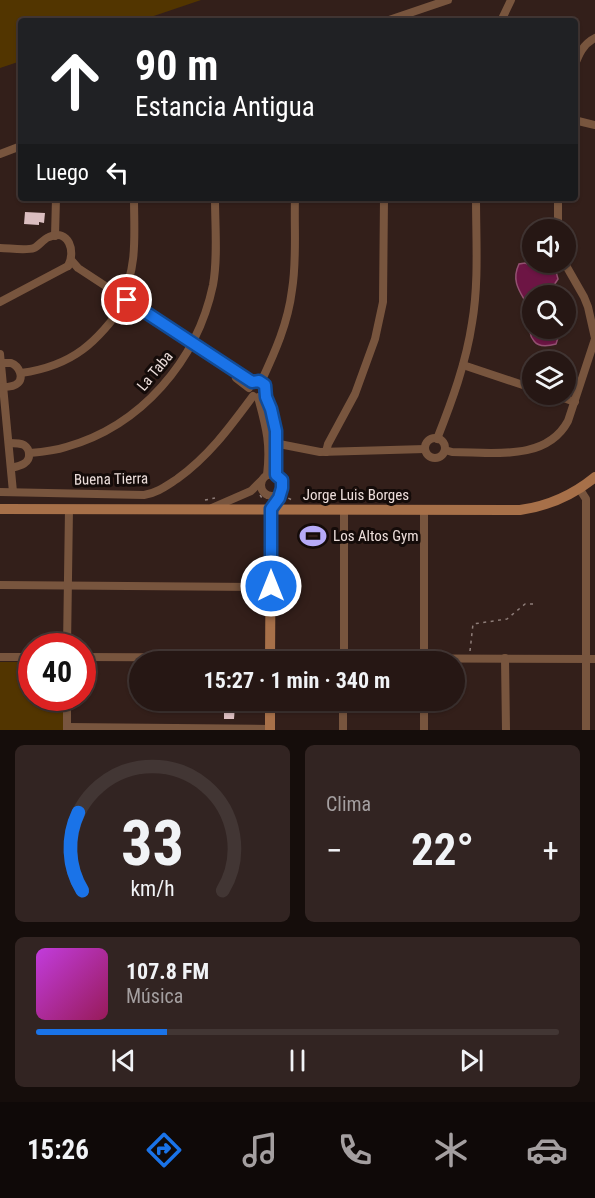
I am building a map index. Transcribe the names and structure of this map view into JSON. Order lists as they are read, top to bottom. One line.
{"streets":{"street":["La Taba","Buena Tierra","Jorge Luis Borges"]},"places":{"sports":["Los Altos Gym"]},"page":{"turn":["90 m","Estancia Antigua"],"then":"Luego","limit":"40","trip":"15:27 · 1 min · 340 m","tile":"Clima","heat":["−","22°","+"],"song":["107.8 FM","Música"],"tabs":"15:26","gauge":["33","km/h"]}}
